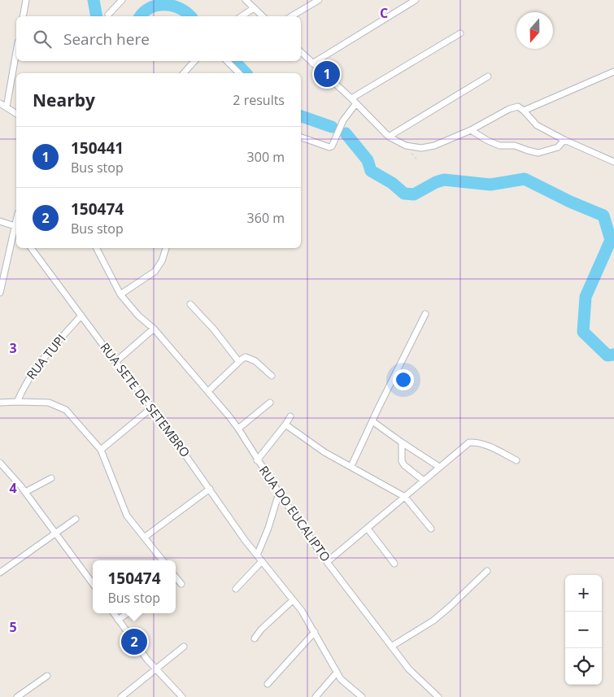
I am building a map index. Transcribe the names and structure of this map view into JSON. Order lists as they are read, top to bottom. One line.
{"streets":{"street":["RUA TUPI","RUA SETE DE SETEMBRO","RUA DO EUCALIPTO"]},"crossings":[["RUA TUPI","RUA SETE DE SETEMBRO"]],"north":"bottom","page":{"search":"Search here","pins":["1","2"],"heading":["Nearby","2 results"],"list":[{"mark":"1","name":"150441","note":"Bus stop","value":"300 m"},{"mark":"2","name":"150474","note":"Bus stop","value":"360 m"}],"popup":["150474","Bus stop"],"map_buttons":["+","−"]},"grid":{"columns":["C"],"rows":["3","4","5"]}}
